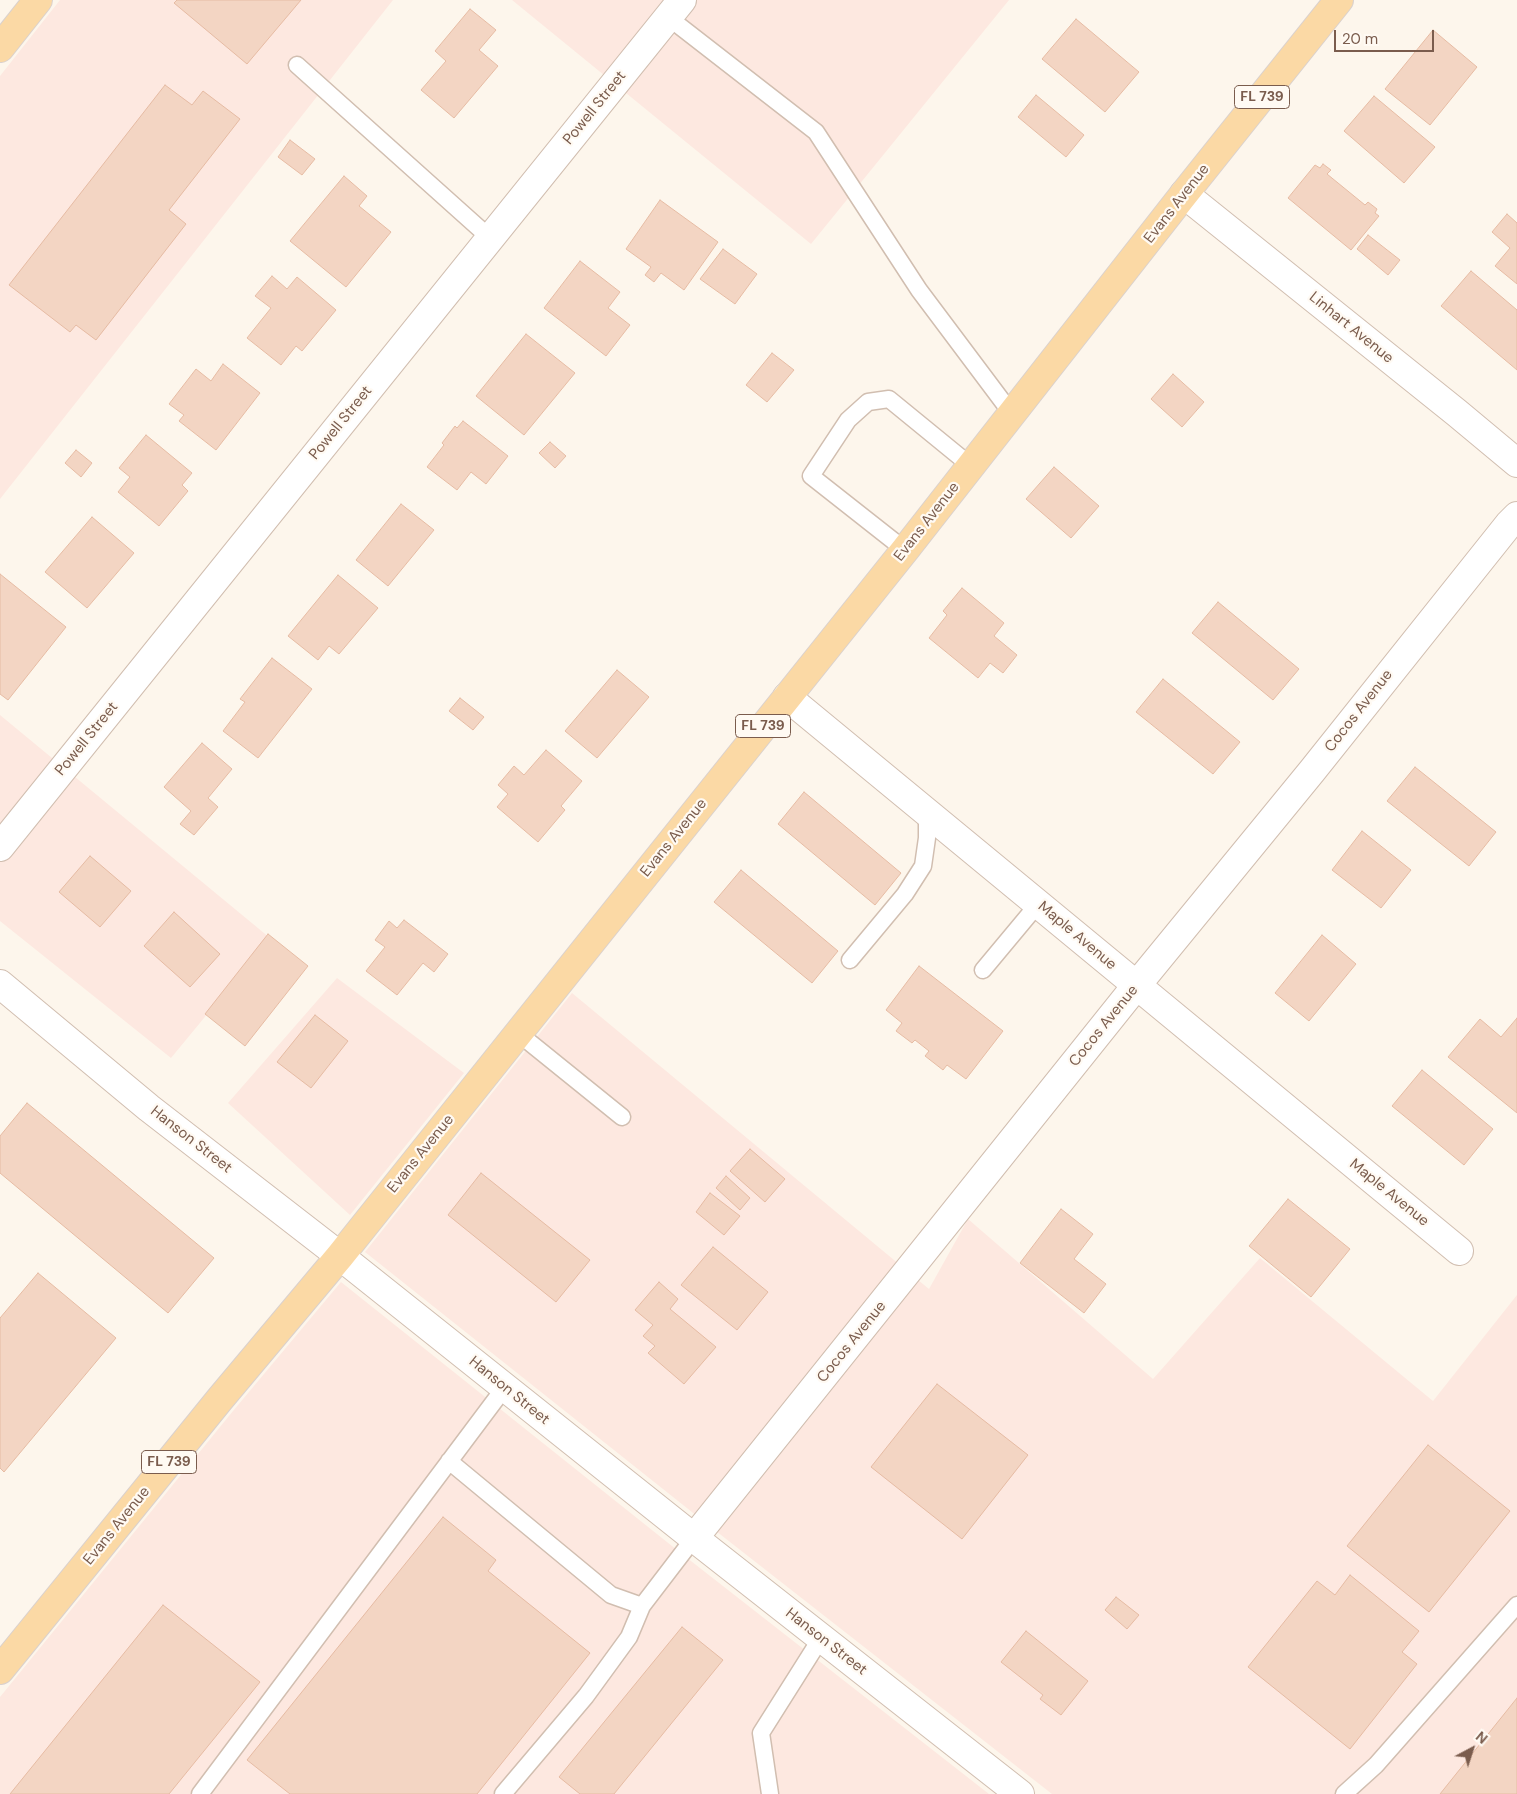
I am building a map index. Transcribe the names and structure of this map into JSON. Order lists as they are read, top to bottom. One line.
{"streets":{"main road":["FL 739","Evans Avenue"],"street":["Powell Street","Linhart Avenue","Cocos Avenue","Maple Avenue","Hanson Street"]},"crossings":[["Evans Avenue","Linhart Avenue"],["Evans Avenue","Maple Avenue"],["Evans Avenue","Hanson Street"],["Cocos Avenue","Maple Avenue"],["Cocos Avenue","Hanson Street"]],"scale_bar":"20 m","north":"top right"}
